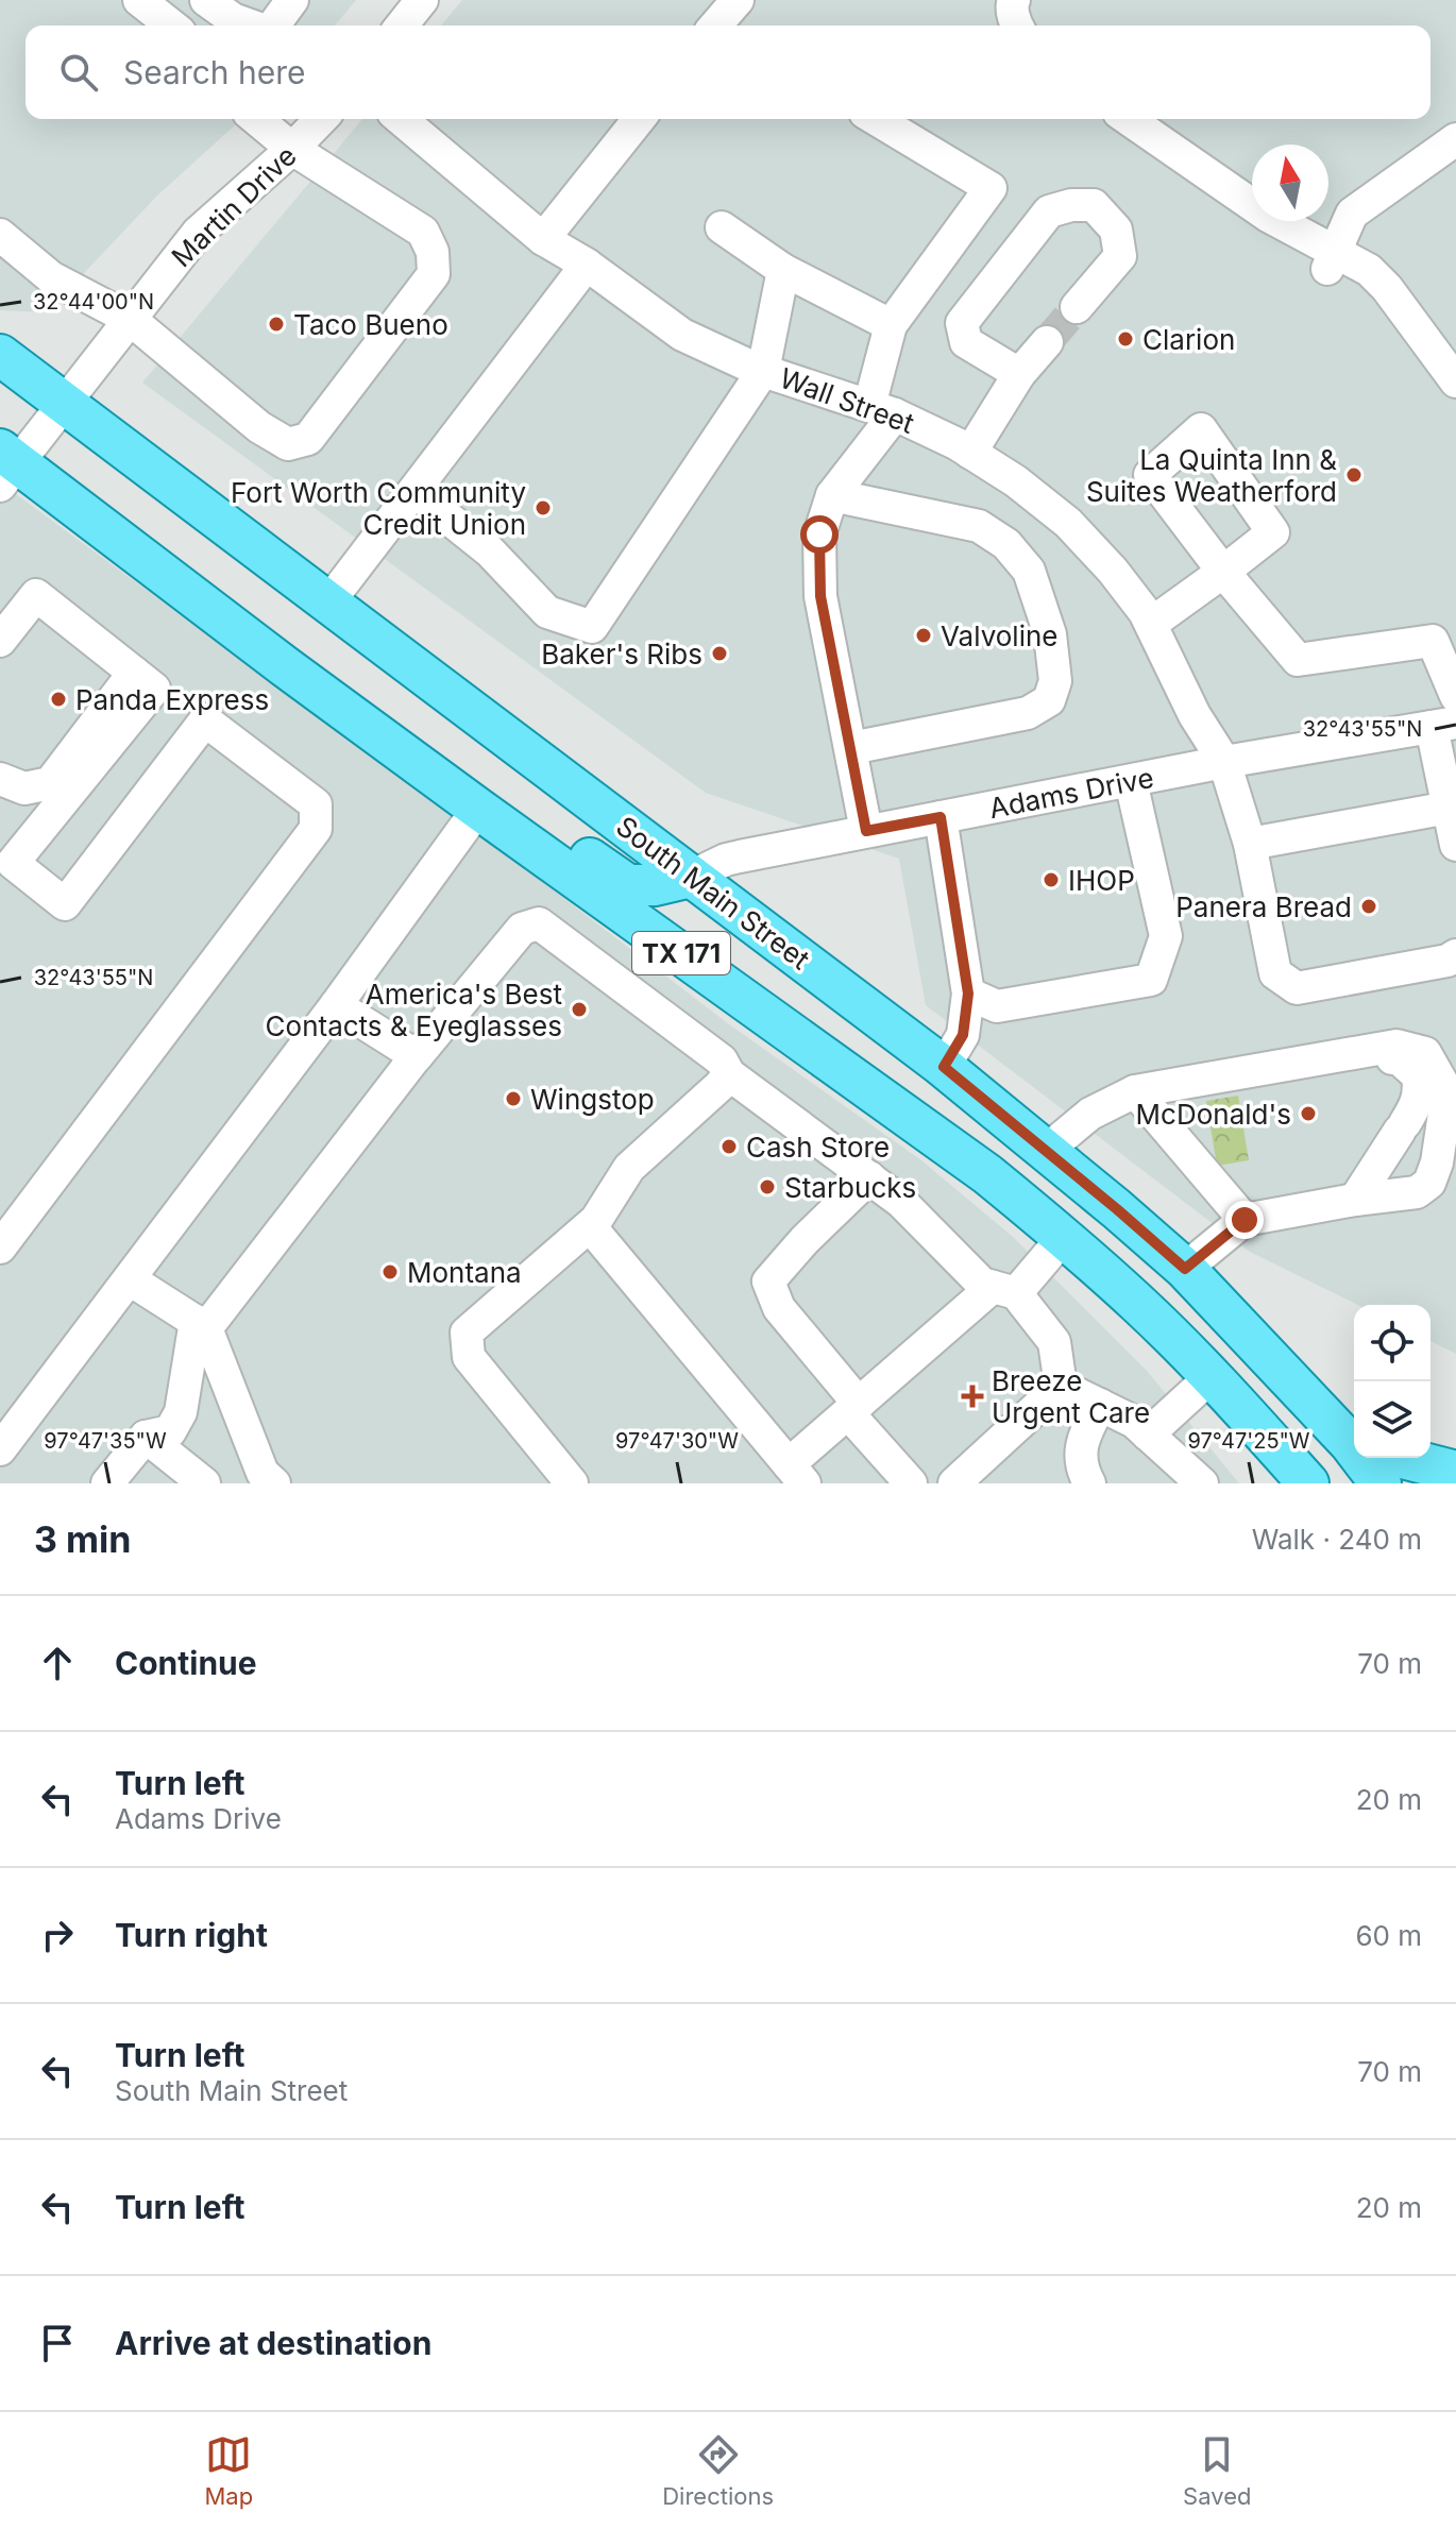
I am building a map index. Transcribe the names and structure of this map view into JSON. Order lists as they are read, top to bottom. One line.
{"streets":{"main road":["South Main Street","TX 171"],"street":["Martin Drive","Wall Street","Adams Drive"]},"crossings":[["Martin Drive","South Main Street"],["Martin Drive","TX 171"],["Wall Street","Adams Drive"],["Adams Drive","South Main Street"]],"places":{"other":["Taco Bueno","Clarion","La Quinta Inn & Suites Weatherford","Fort Worth Community Credit Union","Valvoline","Baker's Ribs","Panda Express","IHOP","Panera Bread","America's Best Contacts & Eyeglasses","Wingstop","McDonald's","Cash Store","Starbucks","Montana"],"health":["Breeze Urgent Care"]},"north":"top","page":{"search":"Search here","heading":["3 min","Walk · 240 m"],"list":[["Continue","70 m"],["Turn left","Adams Drive","20 m"],["Turn right","60 m"],["Turn left","South Main Street","70 m"],["Turn left","20 m"],"Arrive at destination"],"nav":["Map","Directions","Saved"]},"coordinates":["32°44'00\"N","32°43'55\"N","97°47'35\"W","97°47'30\"W","97°47'25\"W"]}
